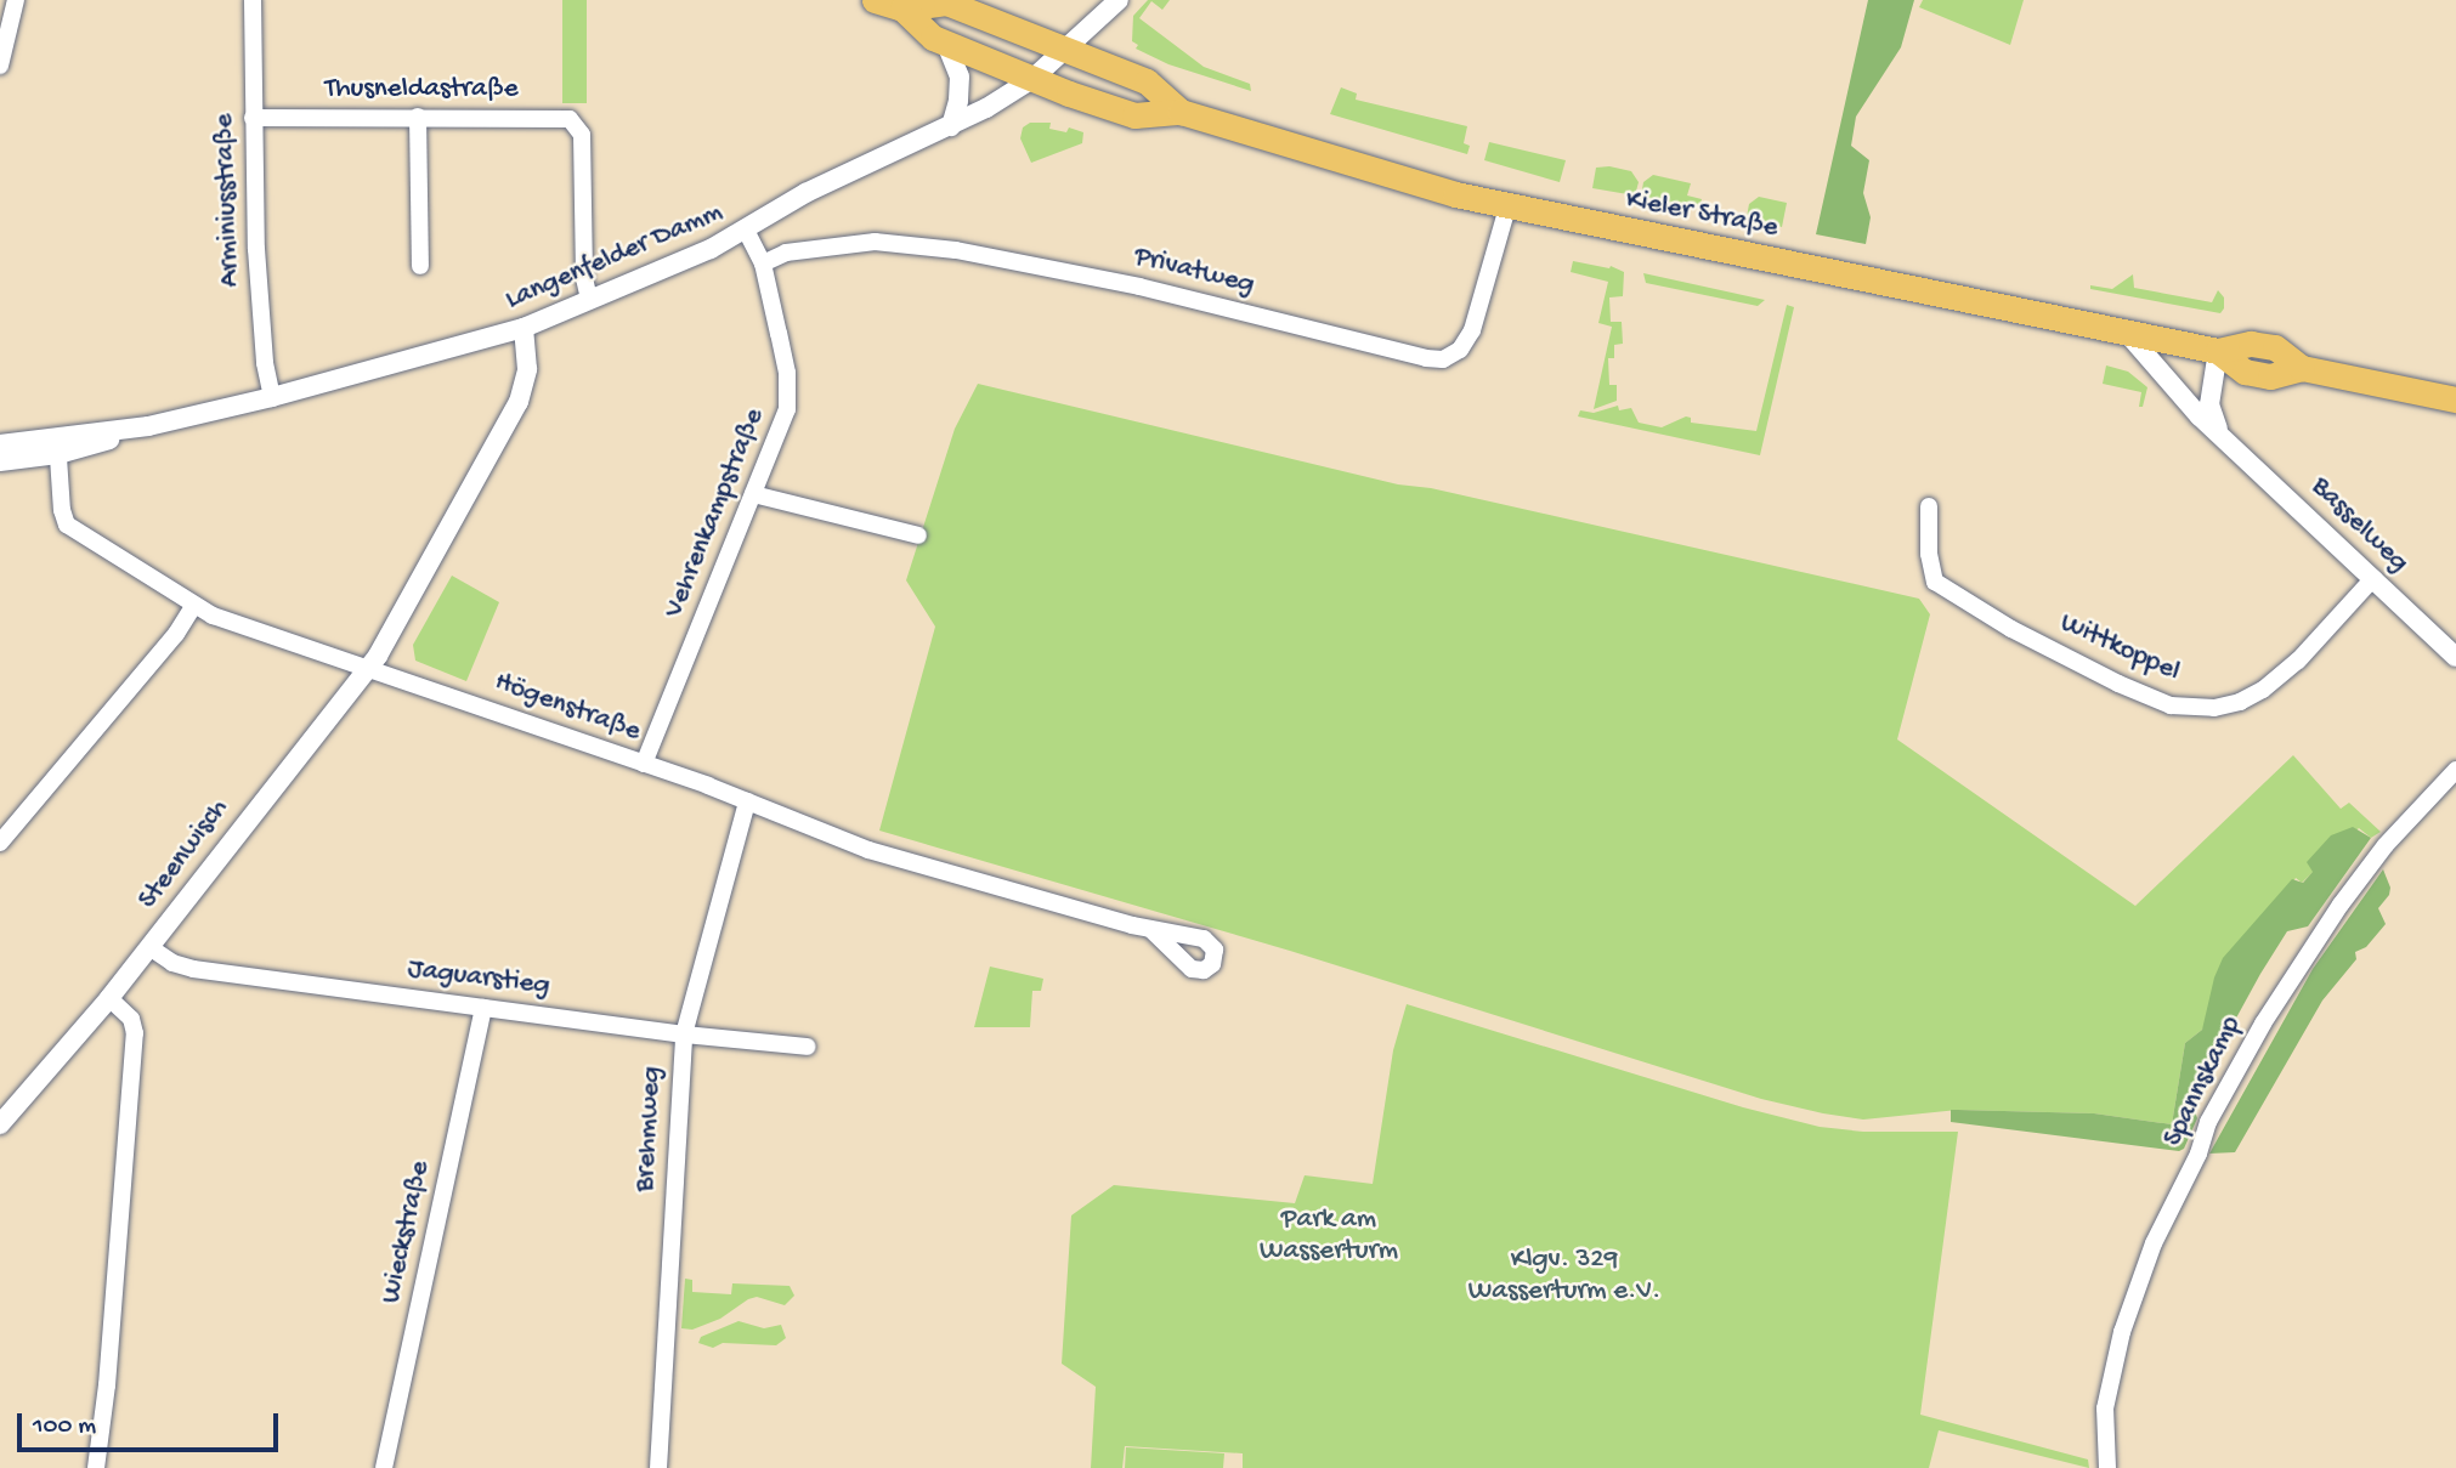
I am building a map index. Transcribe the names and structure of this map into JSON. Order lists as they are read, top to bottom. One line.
{"streets":{"main road":["Kieler Straße"],"street":["Thusneldastraße","Arminiusstraße","Langenfelder Damm","Privatweg","Vehrenkampstraße","Basselweg","Wittkoppel","Högenstraße","Steenwisch","Jaguarstieg","Spannskamp","Brehmweg","Wieckstraße"]},"crossings":[["Thusneldastraße","Arminiusstraße"],["Thusneldastraße","Langenfelder Damm"],["Arminiusstraße","Langenfelder Damm"],["Kieler Straße","Langenfelder Damm"],["Kieler Straße","Privatweg"],["Kieler Straße","Basselweg"],["Langenfelder Damm","Vehrenkampstraße"],["Langenfelder Damm","Högenstraße"],["Langenfelder Damm","Steenwisch"],["Privatweg","Vehrenkampstraße"],["Vehrenkampstraße","Högenstraße"],["Basselweg","Wittkoppel"],["Högenstraße","Steenwisch"],["Högenstraße","Brehmweg"],["Steenwisch","Jaguarstieg"],["Jaguarstieg","Brehmweg"],["Jaguarstieg","Wieckstraße"]],"parks":["Park am Wasserturm","Klgv. 329 Wasserturm e.V."],"scale_bar":"100 m"}
